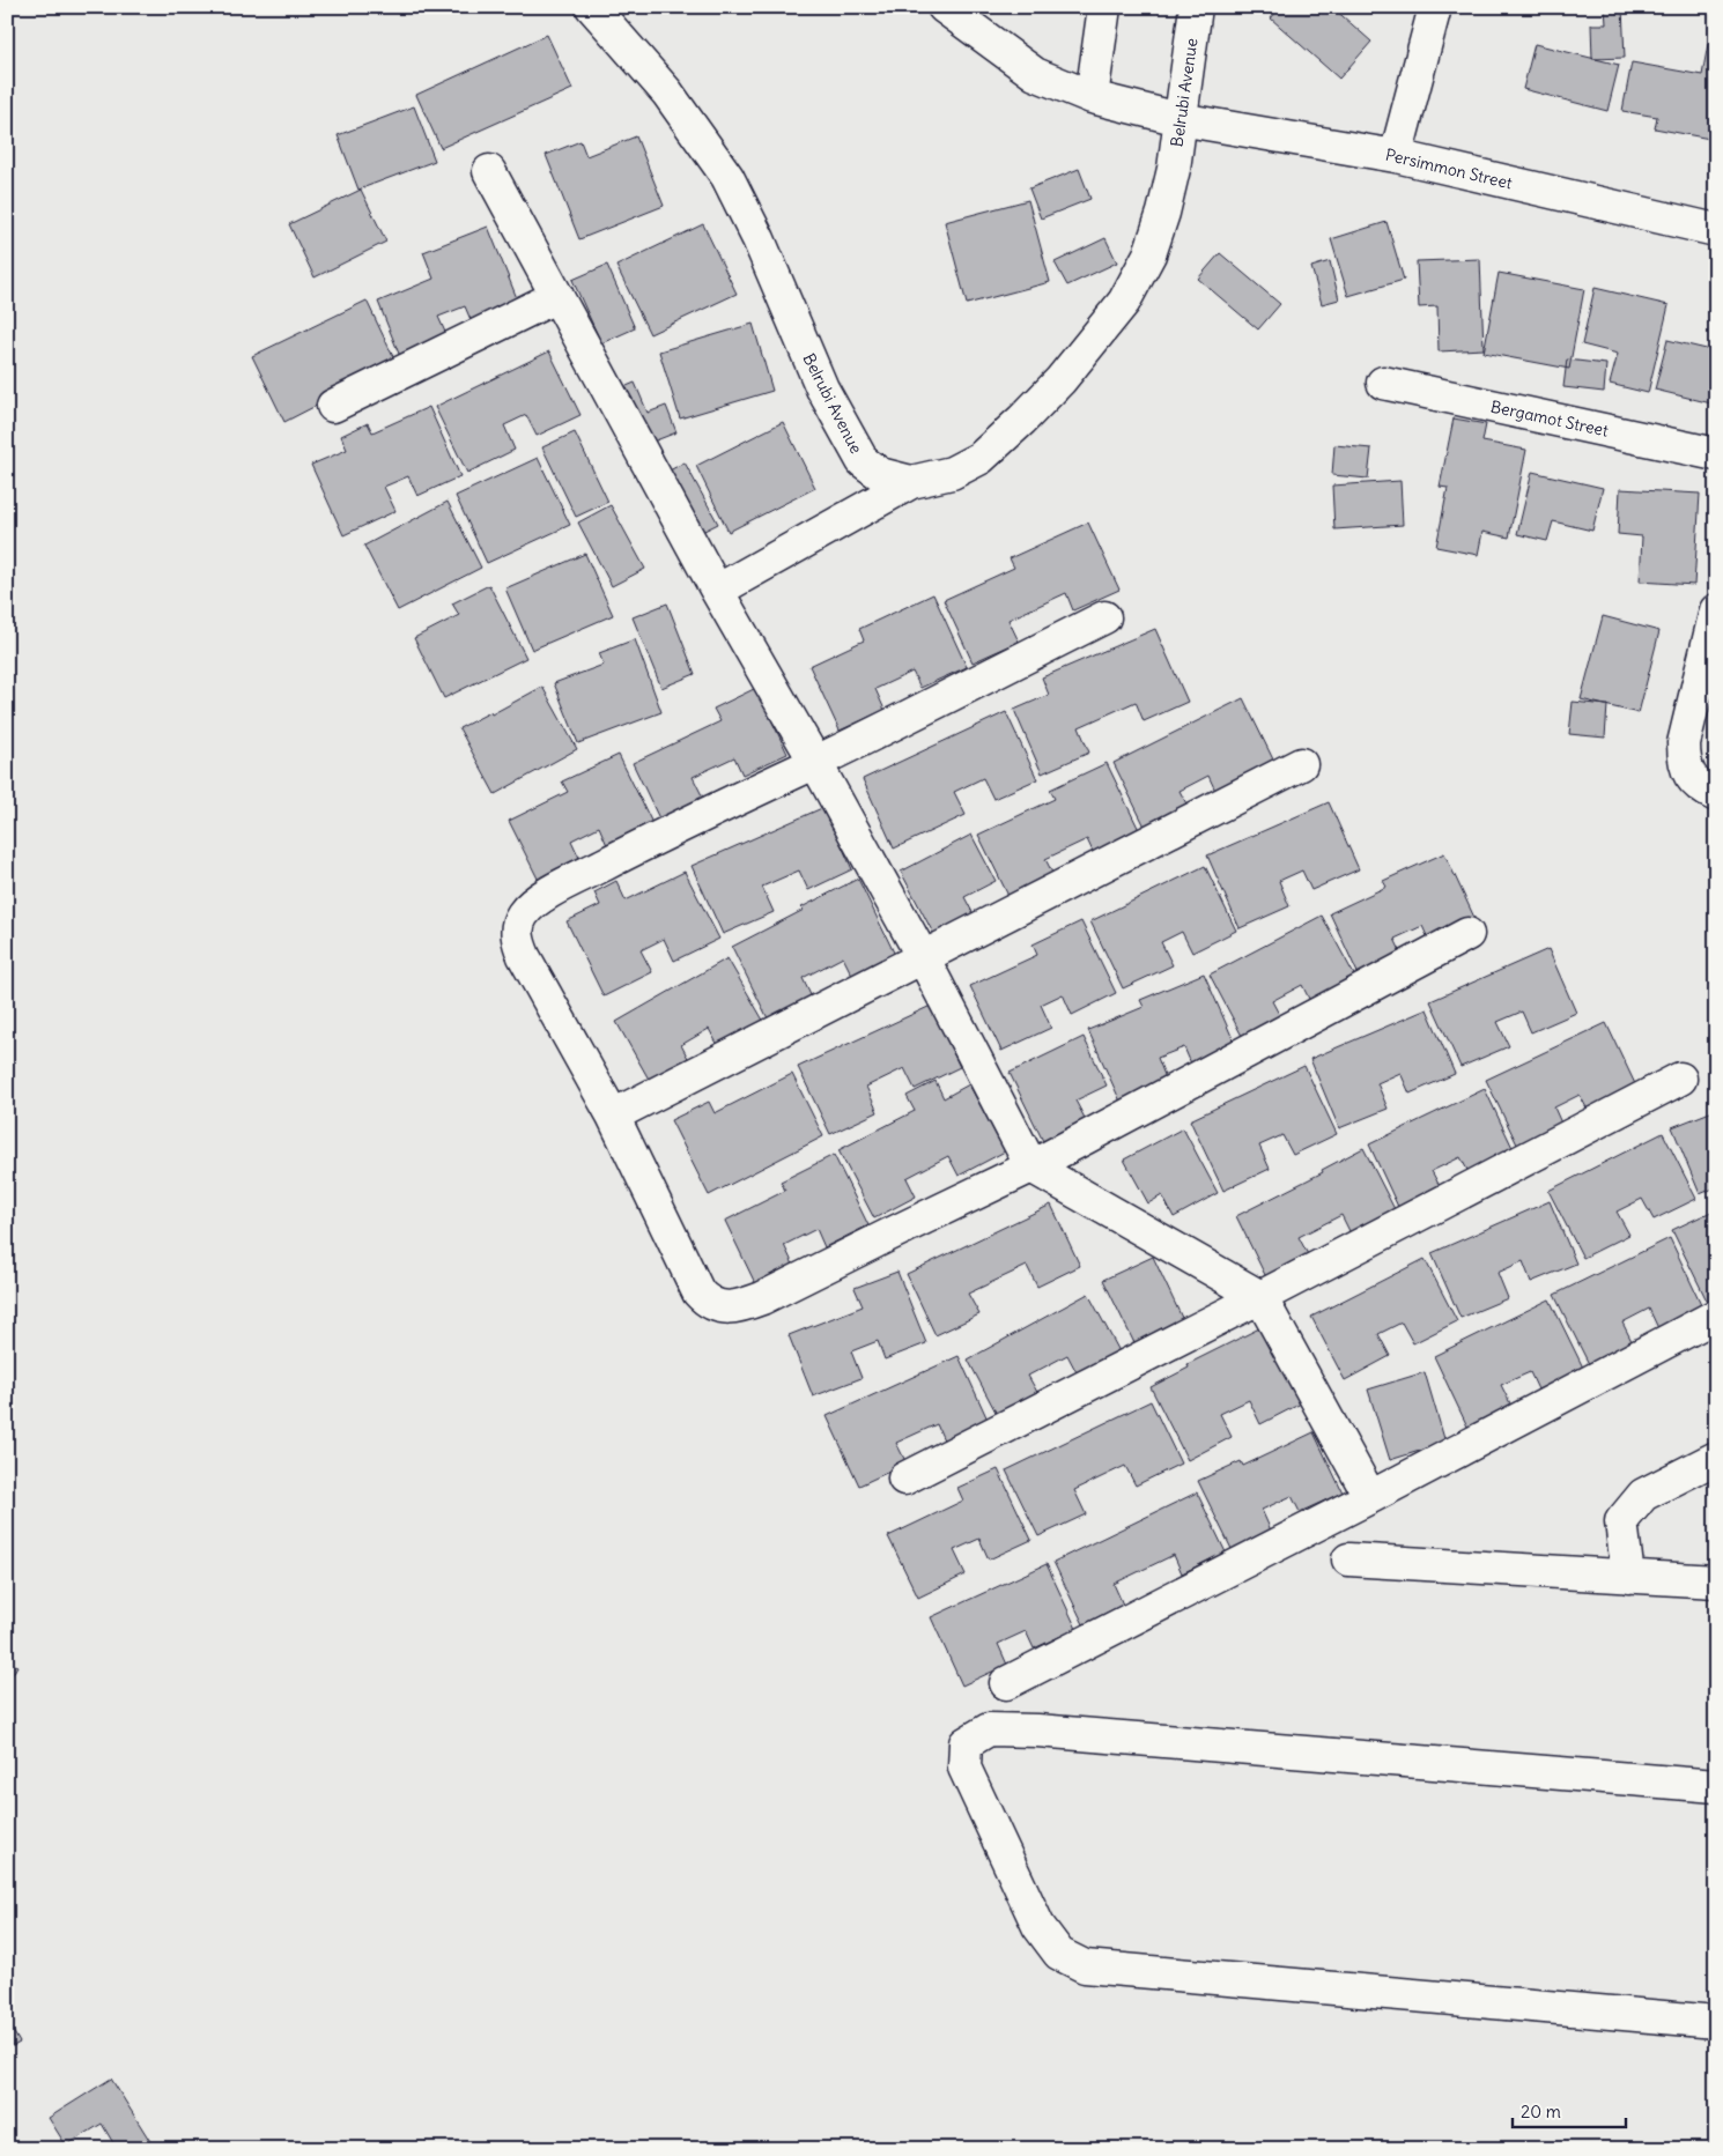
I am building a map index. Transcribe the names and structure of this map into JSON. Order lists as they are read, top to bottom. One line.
{"streets":{"street":["Belrubi Avenue","Persimmon Street","Bergamot Street"]},"crossings":[["Belrubi Avenue","Persimmon Street"]],"scale_bar":"20 m"}
